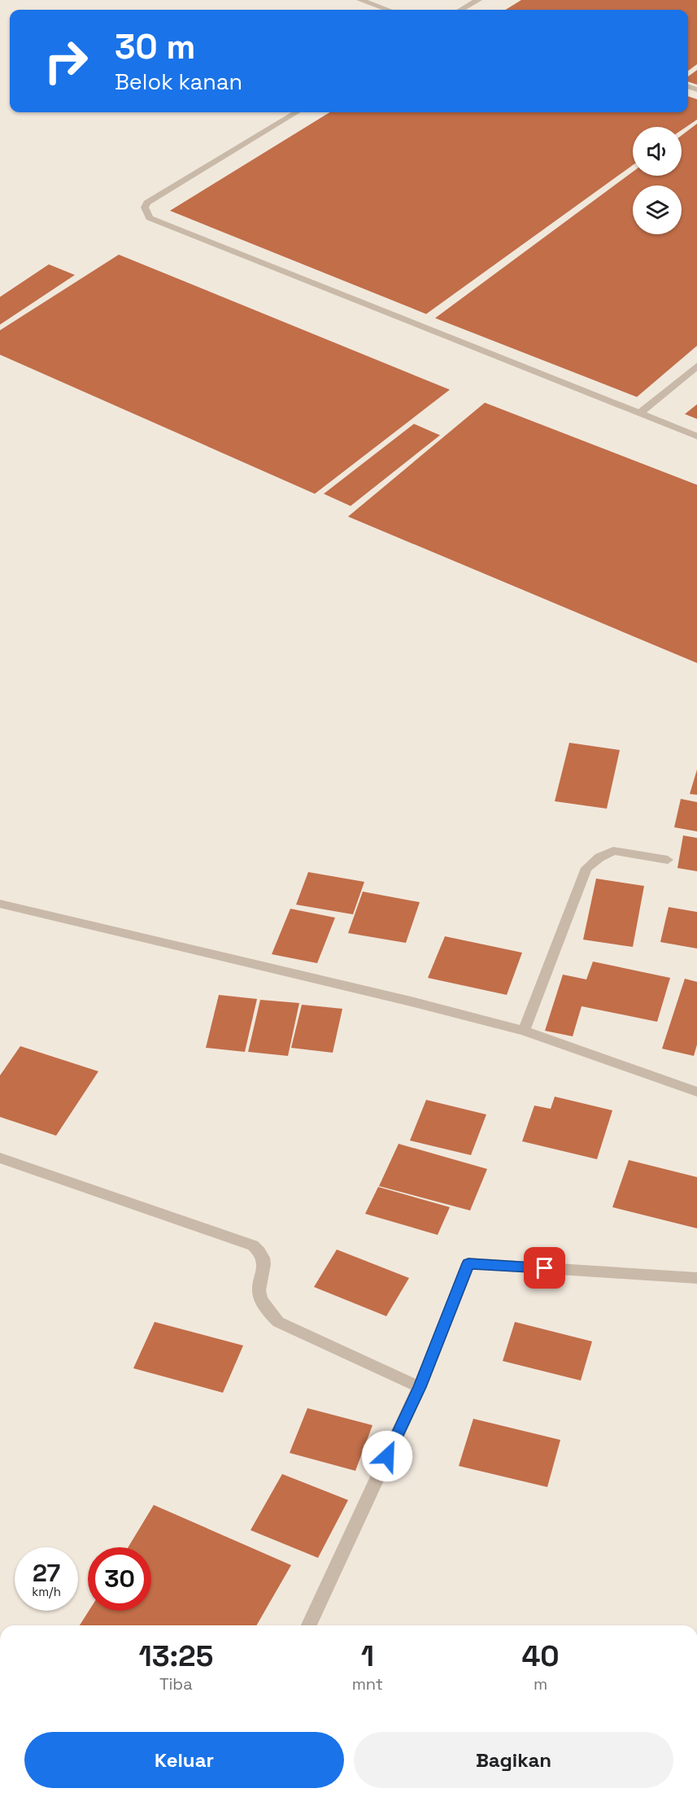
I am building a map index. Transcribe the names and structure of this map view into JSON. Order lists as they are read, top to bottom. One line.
{"page":{"turn":["30 m","Belok kanan"],"speed":"27 km/h","limit":"30","eta":["13:25","Tiba","1","mnt","40","m"],"buttons":["Keluar","Bagikan"]}}
